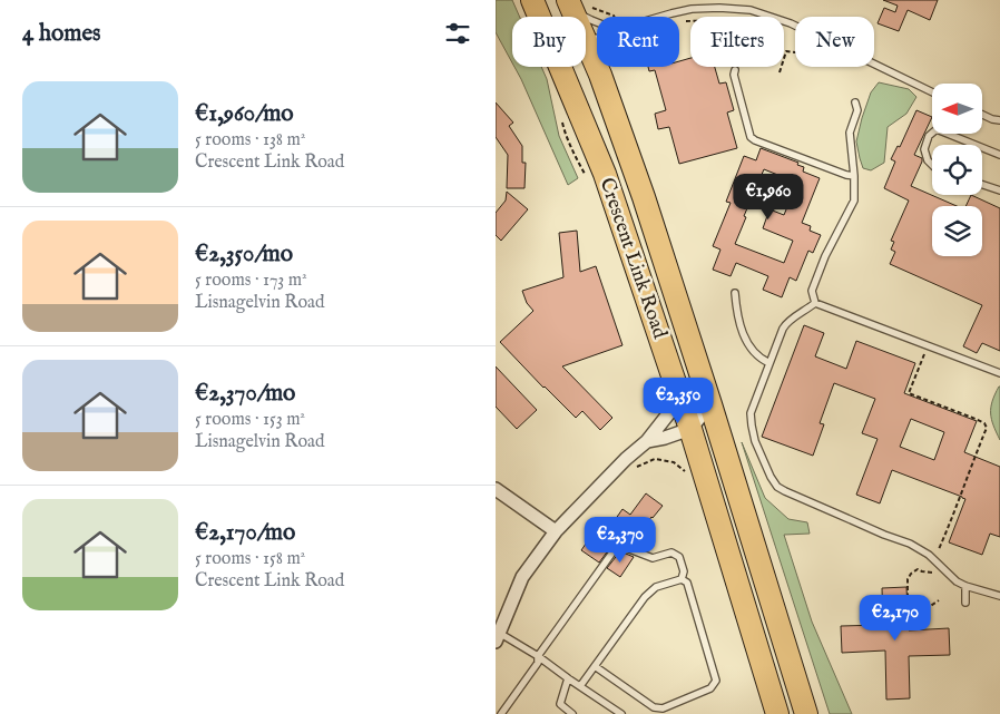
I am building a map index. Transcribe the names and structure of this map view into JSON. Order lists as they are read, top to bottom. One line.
{"streets":{"highway":["Crescent Link Road"]},"north":"left","page":{"heading":"4 homes","chip":["Buy","Rent","Filters","New"],"list":[{"name":"€1,960/mo","note":"5 rooms · 138 m² · Crescent Link Road"},{"name":"€2,350/mo","note":"5 rooms · 173 m² · Lisnagelvin Road"},{"name":"€2,370/mo","note":"5 rooms · 153 m² · Lisnagelvin Road"},{"name":"€2,170/mo","note":"5 rooms · 158 m² · Crescent Link Road"}],"price":["€1,960","€2,350","€2,370","€2,170"]}}
